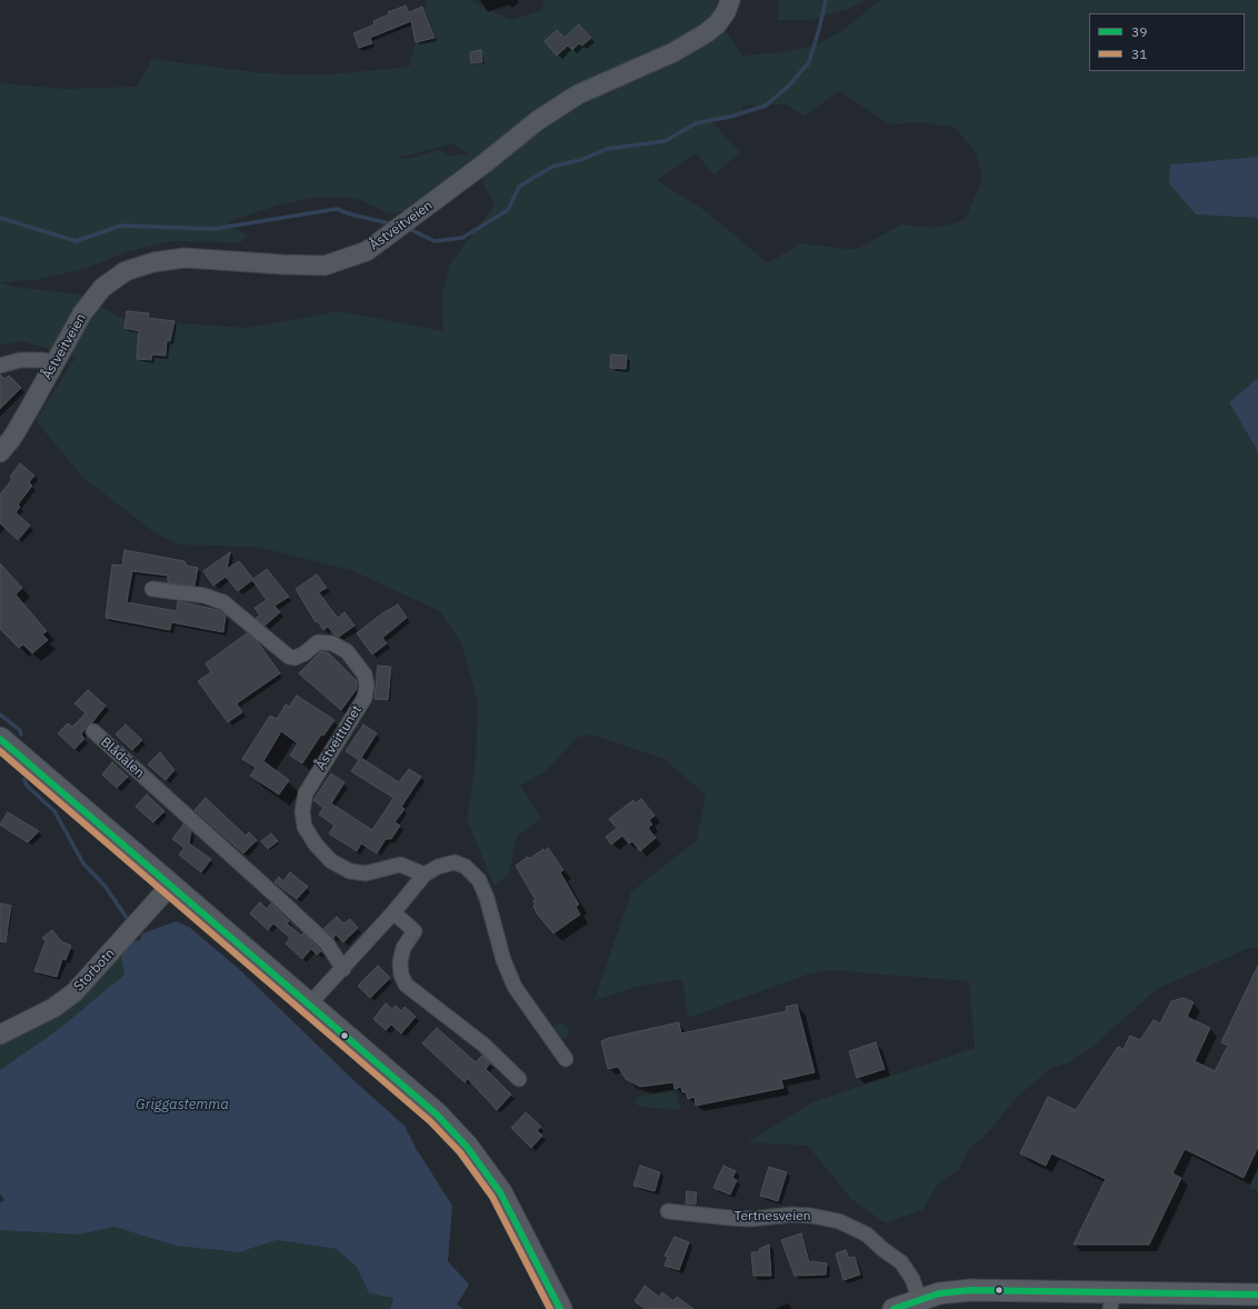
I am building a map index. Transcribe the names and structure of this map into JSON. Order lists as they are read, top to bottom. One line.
{"streets":{"street":["Åstveitveien","Åstveittunet","Blådalen","Storbotn","Tertnesveien"]},"water":["Griggastemma"],"lines":["transit line 39","transit line 31"],"legend":["39","31"]}
